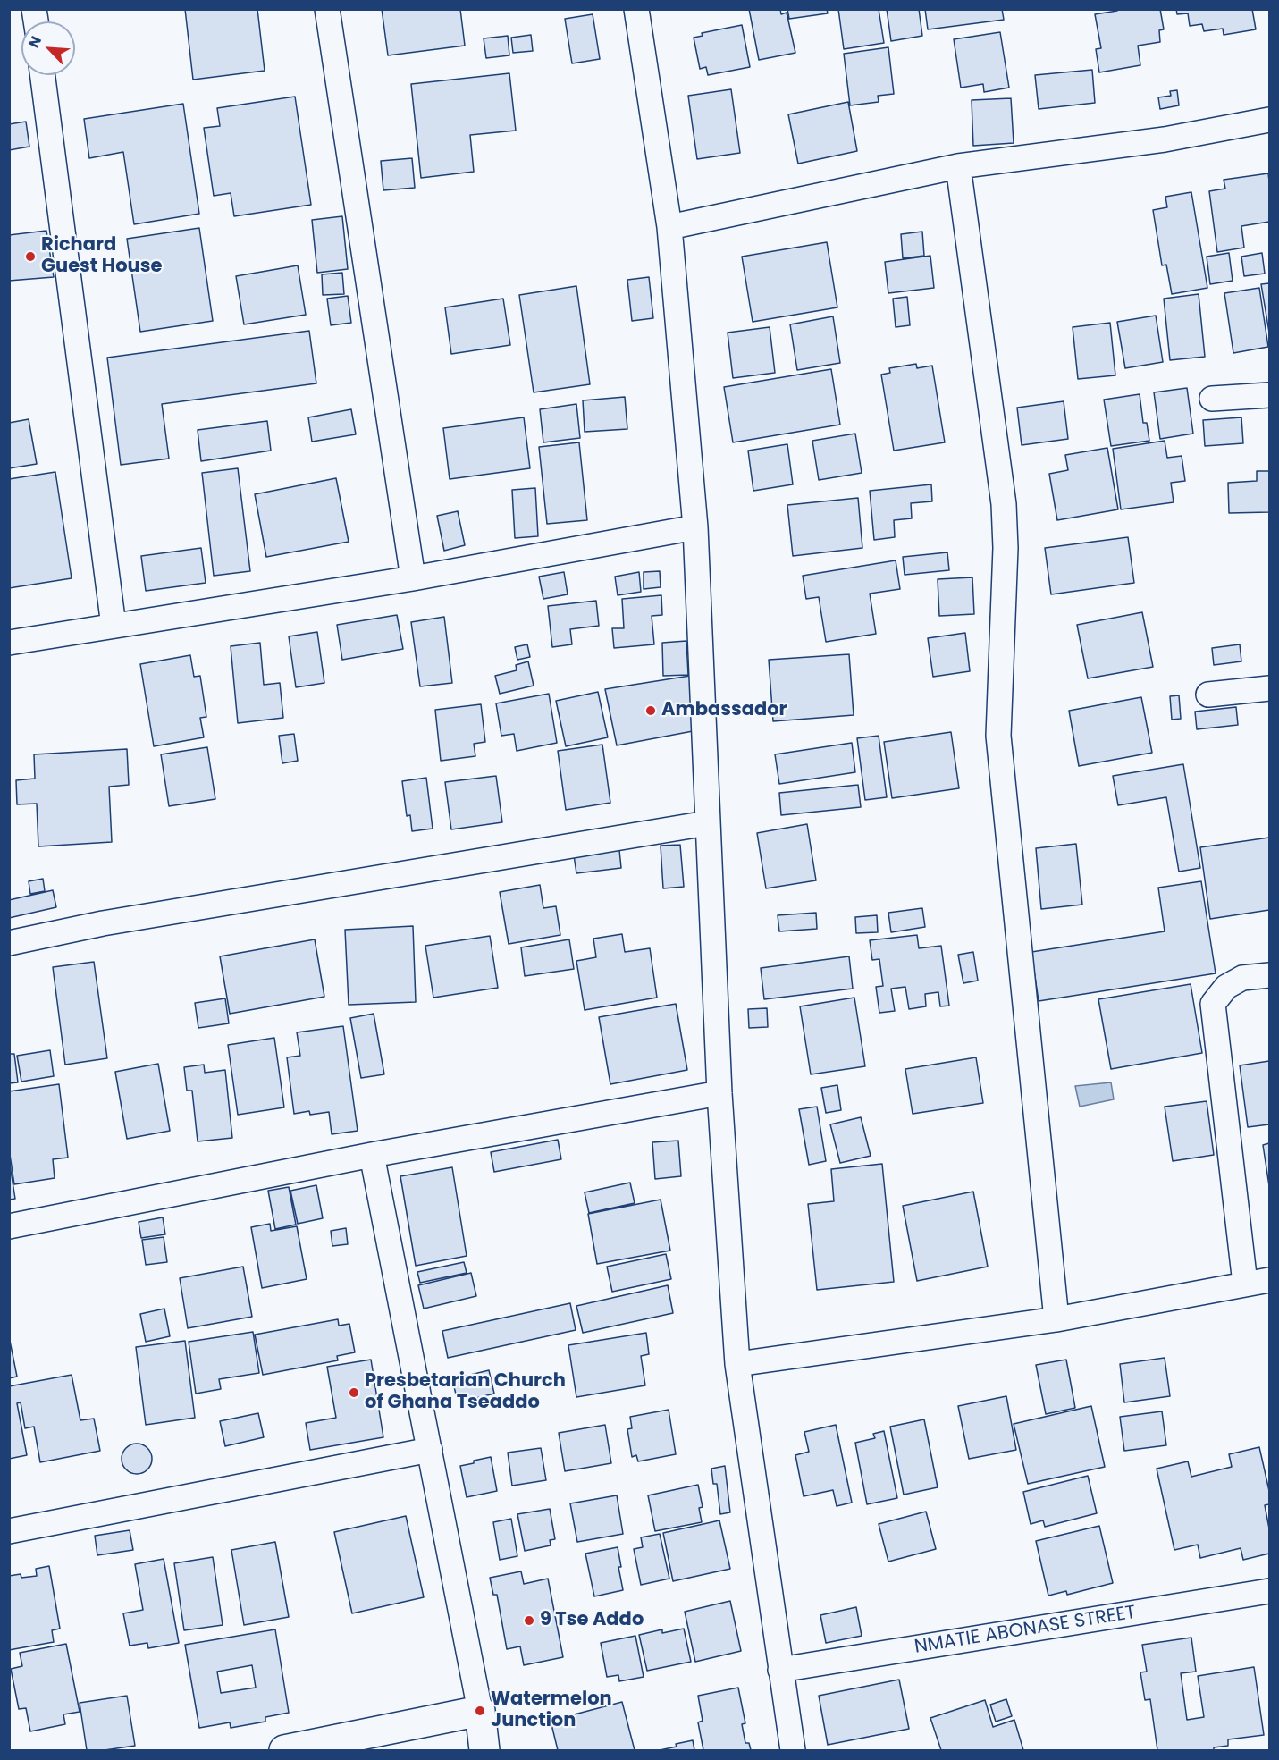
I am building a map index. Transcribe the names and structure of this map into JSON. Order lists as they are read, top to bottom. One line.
{"streets":{"street":["NMATIE ABONASE STREET"]},"places":["Richard Guest House","Ambassador","Presbetarian Church of Ghana Tseaddo","9 Tse Addo","Watermelon Junction"],"north":"top left"}
